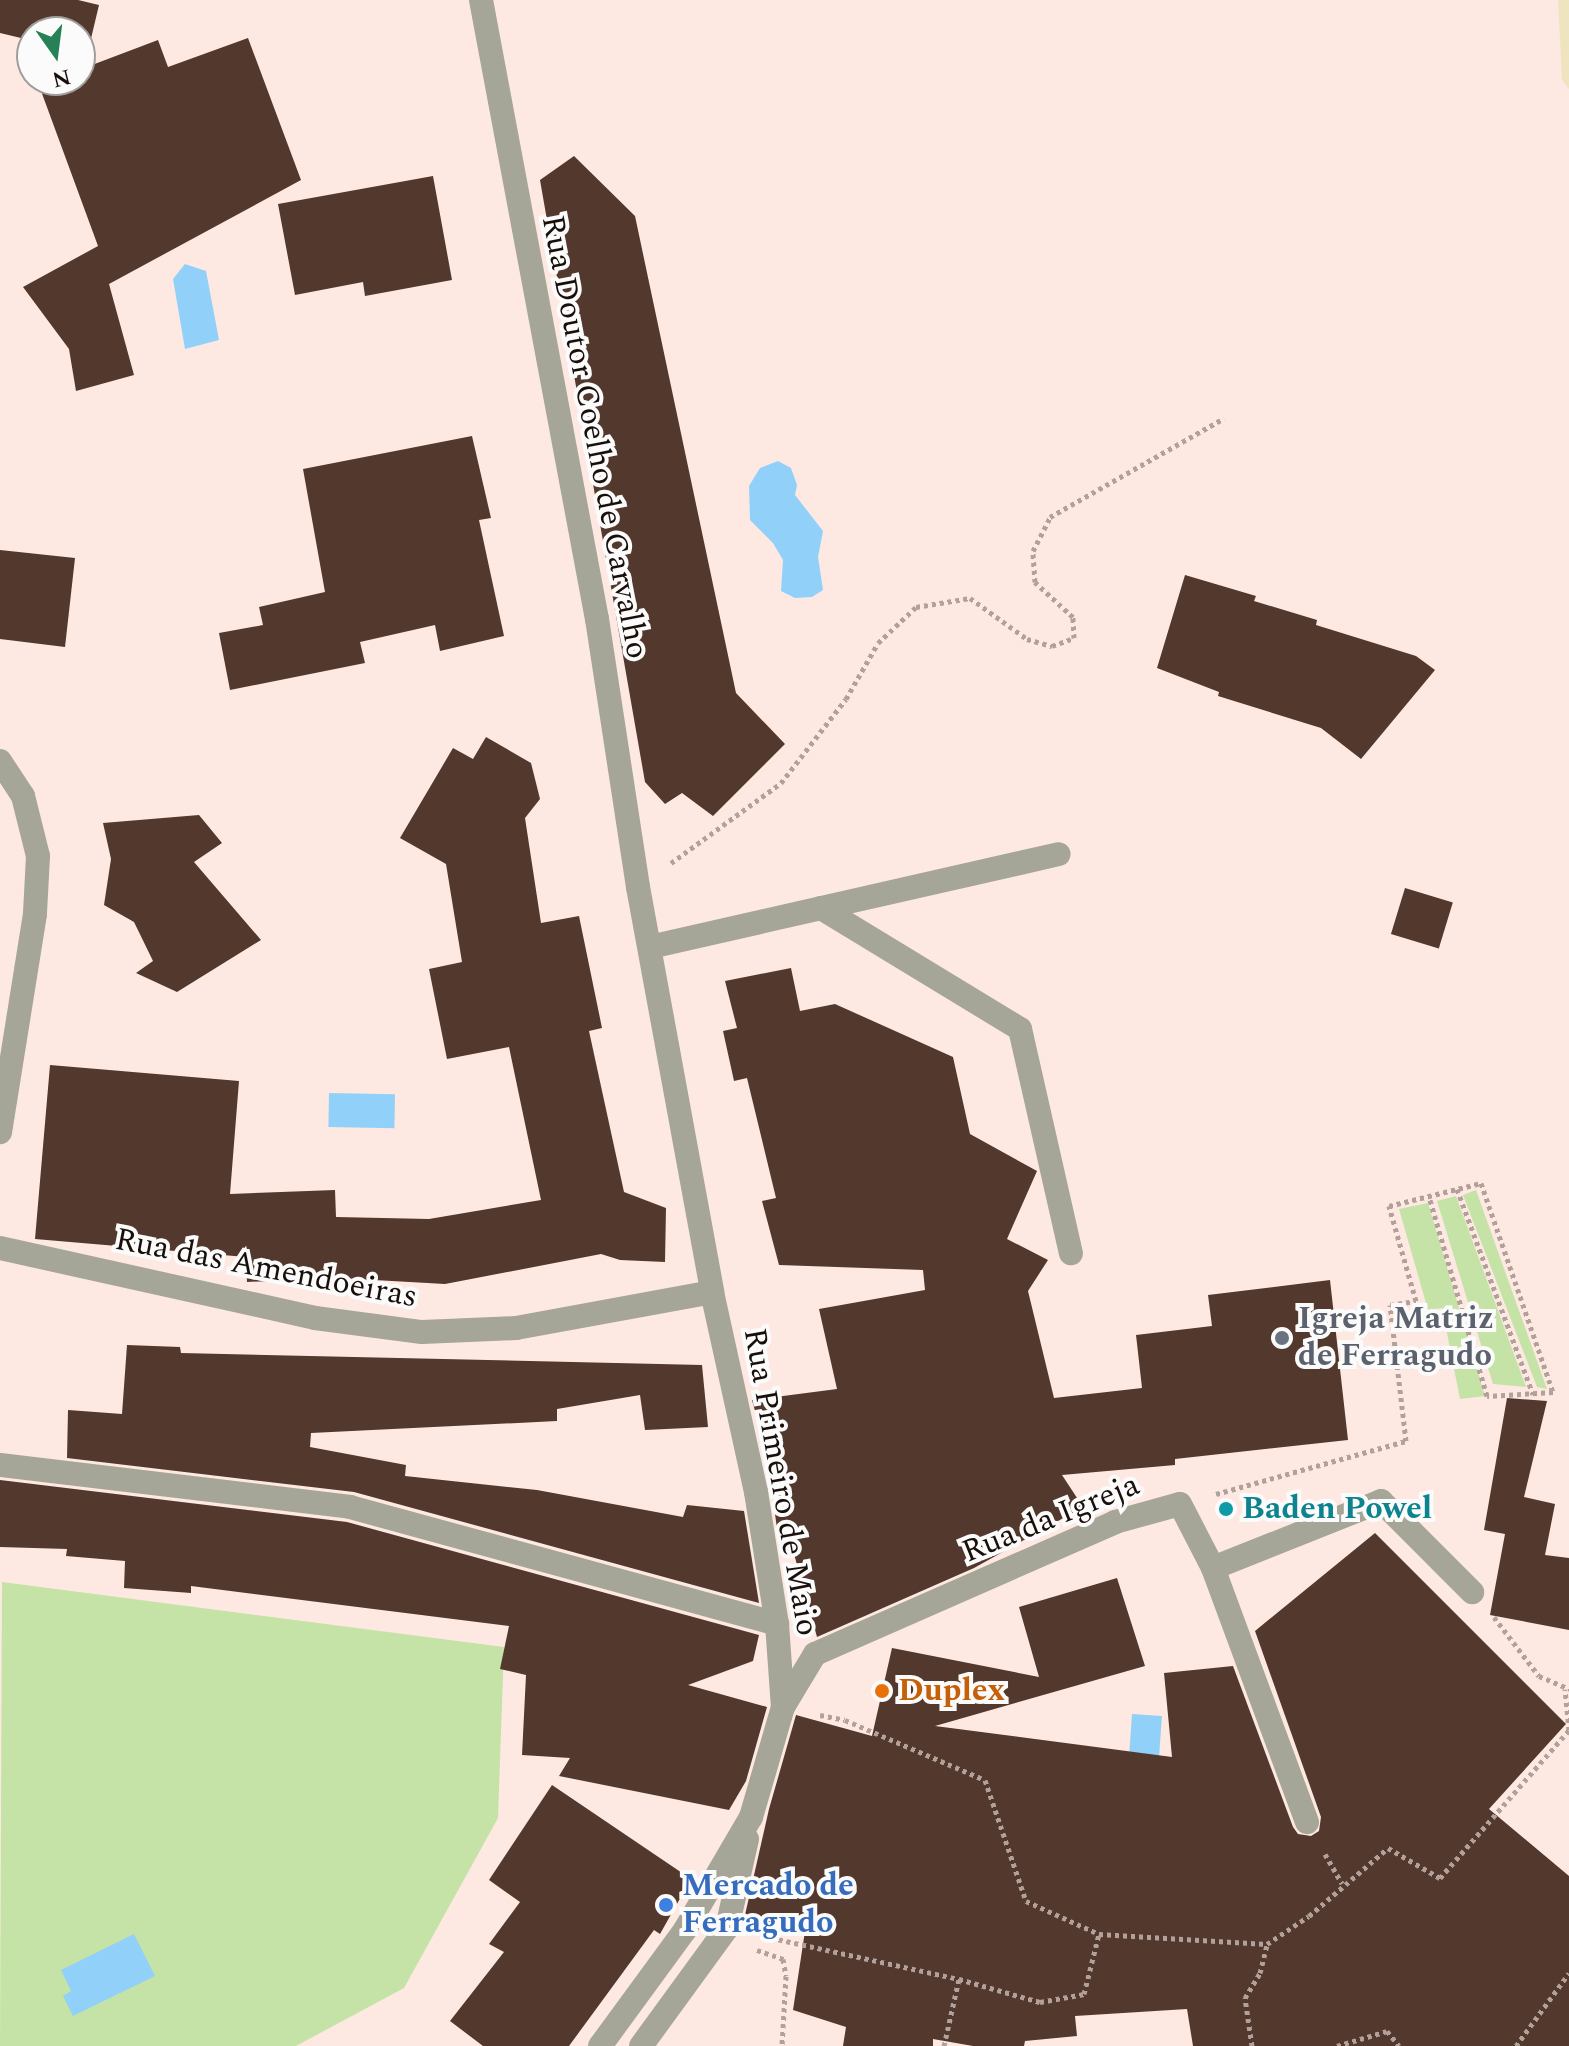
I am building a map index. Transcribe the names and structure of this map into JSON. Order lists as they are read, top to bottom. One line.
{"streets":{"street":["Rua Doutor Coelho de Carvalho","Rua das Amendoeiras","Rua Primeiro de Maio","Rua da Igreja"]},"crossings":[["Rua Doutor Coelho de Carvalho","Rua Primeiro de Maio"],["Rua das Amendoeiras","Rua Primeiro de Maio"],["Rua Primeiro de Maio","Rua da Igreja"]],"places":["Igreja Matriz de Ferragudo","Baden Powel","Duplex","Mercado de Ferragudo"],"north":"bottom"}
